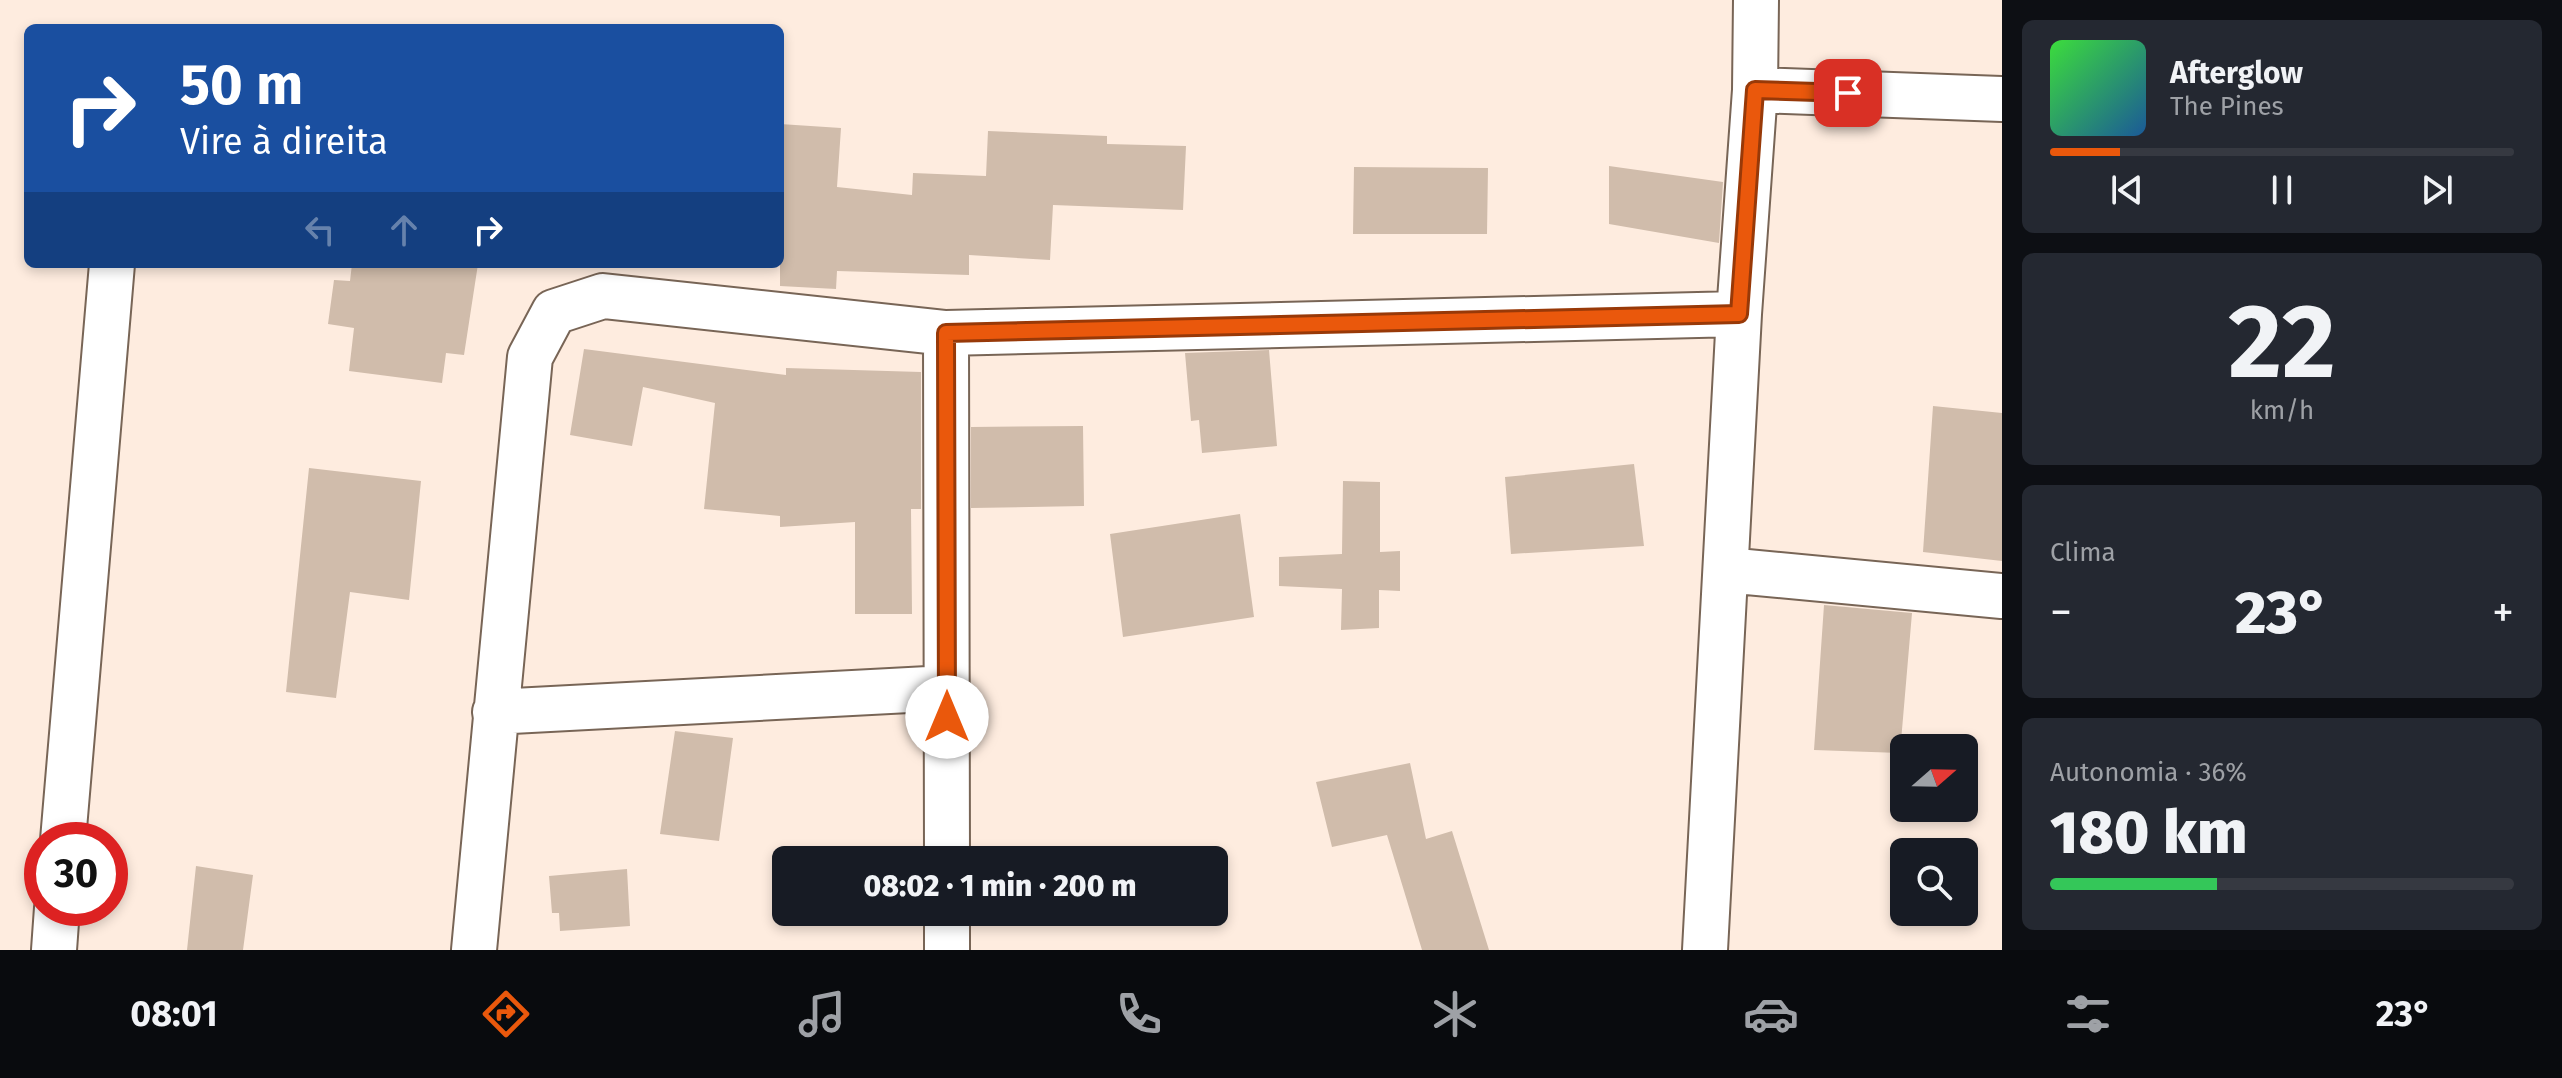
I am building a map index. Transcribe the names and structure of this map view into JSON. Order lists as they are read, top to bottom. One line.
{"north":"right","page":{"turn":["50 m","Vire à direita"],"song":["Afterglow","The Pines"],"tile":[["22","km/h"],"Clima",["Autonomia · 36%","180 km"]],"heat":["−","23°","+"],"limit":"30","trip":"08:02 · 1 min · 200 m","tabs":["08:01","23°"]}}
